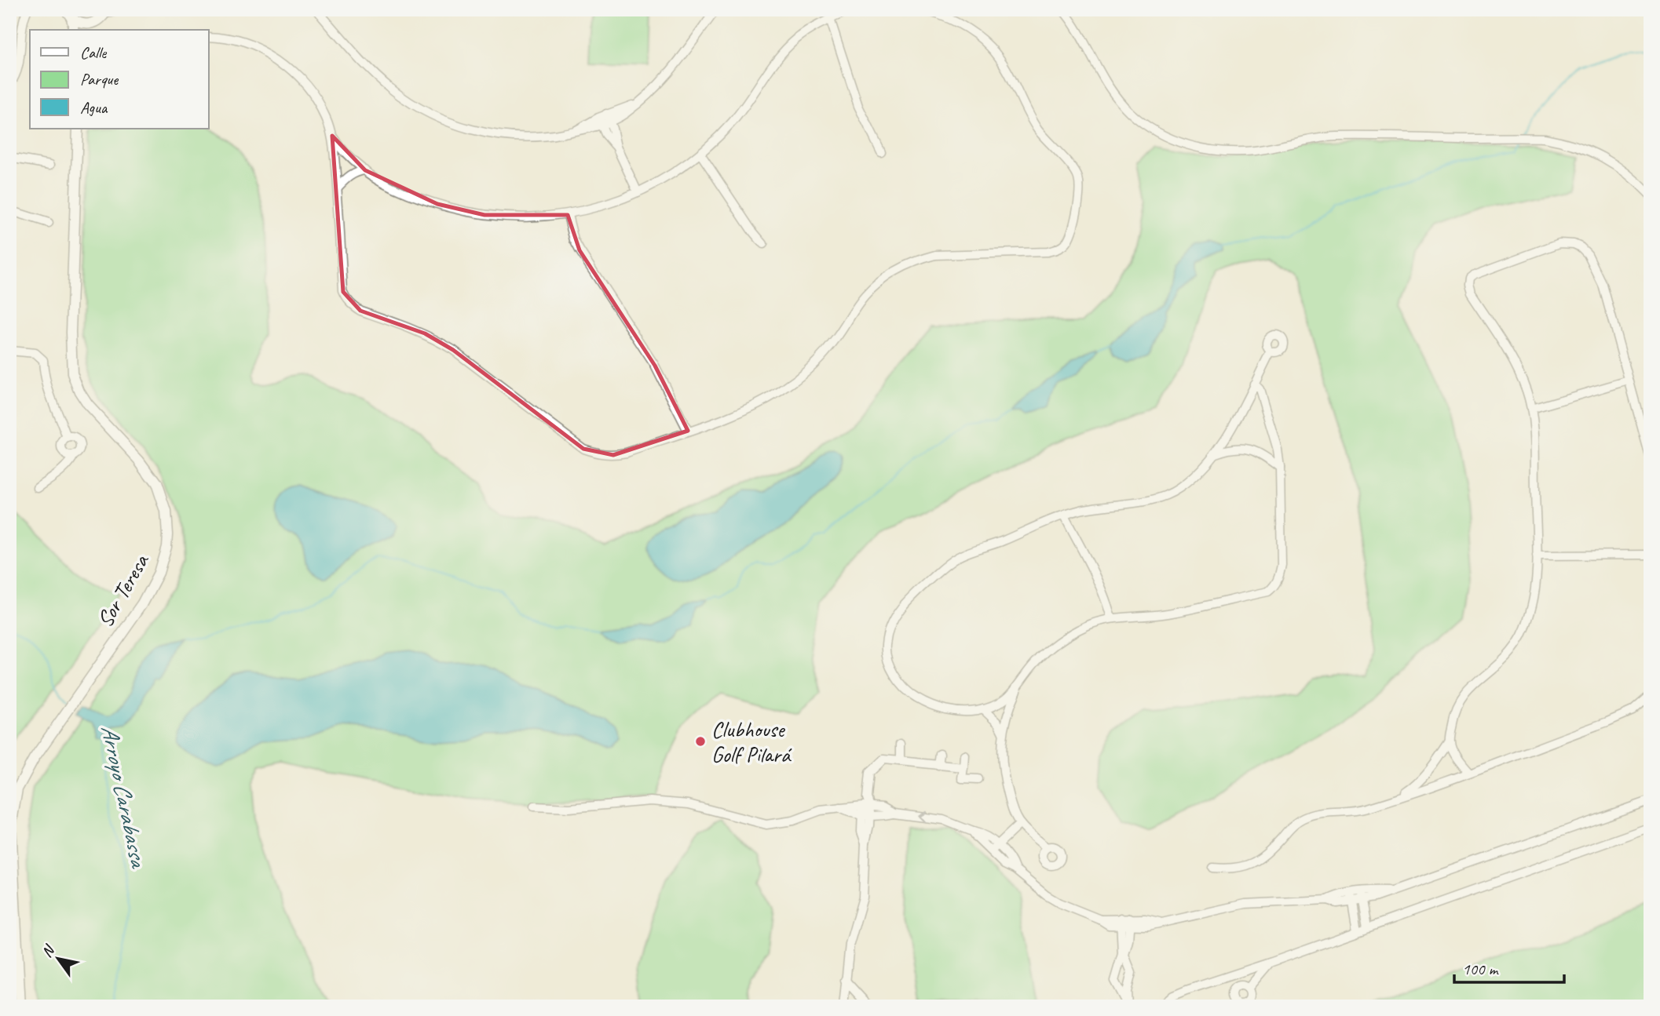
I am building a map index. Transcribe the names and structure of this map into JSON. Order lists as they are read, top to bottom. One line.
{"streets":{"street":["Sor Teresa"]},"water":["Arroyo Carabassa"],"places":["Clubhouse Golf Pilará"],"legend":["Calle","Parque","Agua"],"scale_bar":"100 m","north":"top left"}
